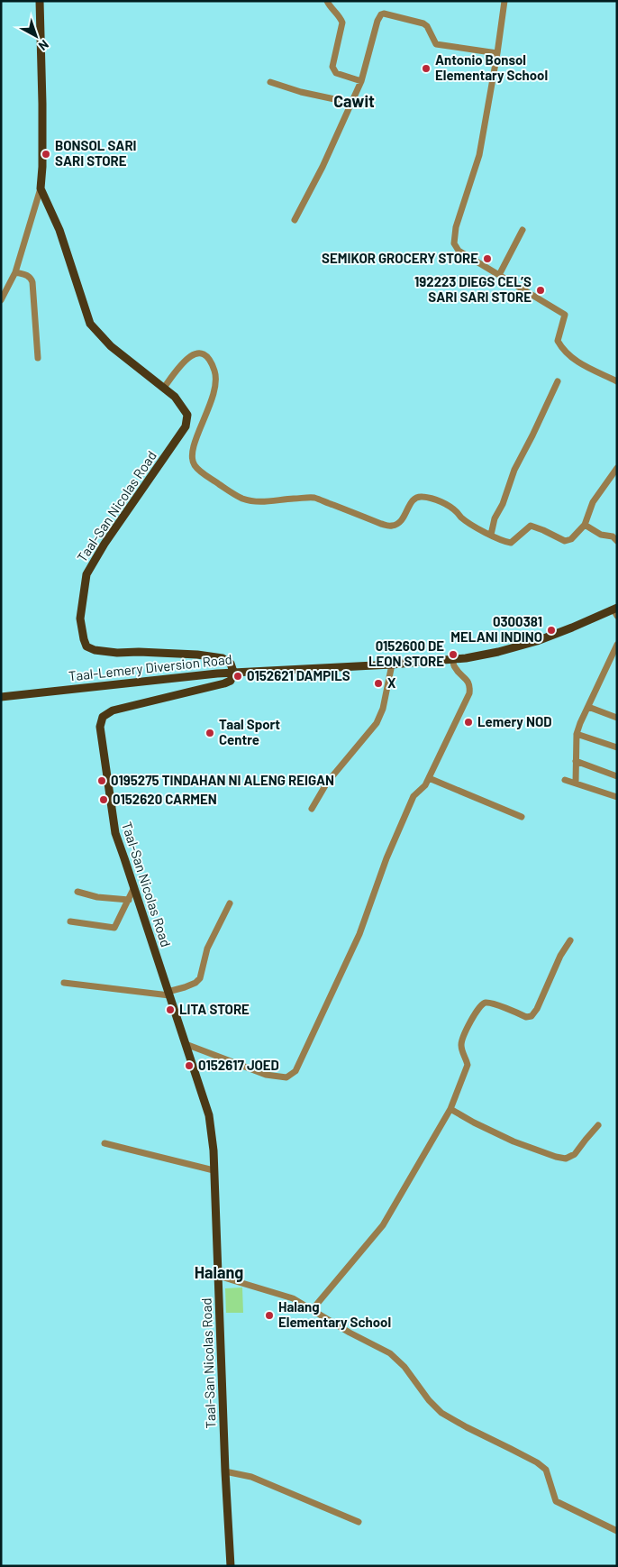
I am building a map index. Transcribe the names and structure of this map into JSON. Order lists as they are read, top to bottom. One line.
{"streets":{"main road":["Taal-San Nicolas Road","Taal-Lemery Diversion Road"]},"crossings":[["Taal-San Nicolas Road","Taal-Lemery Diversion Road"]],"districts":["Cawit","Halang"],"places":["Antonio Bonsol Elementary School","BONSOL SARI SARI STORE","SEMIKOR GROCERY STORE","192223 DIEGS CEL’S SARI SARI STORE","0300381 MELANI INDINO","0152600 DE LEON STORE","0152621 DAMPILS","X","Lemery NOD","Taal Sport Centre","0195275 TINDAHAN NI ALENG REIGAN","0152620 CARMEN","LITA STORE","0152617 JOED","Halang Elementary School"],"north":"bottom right"}
